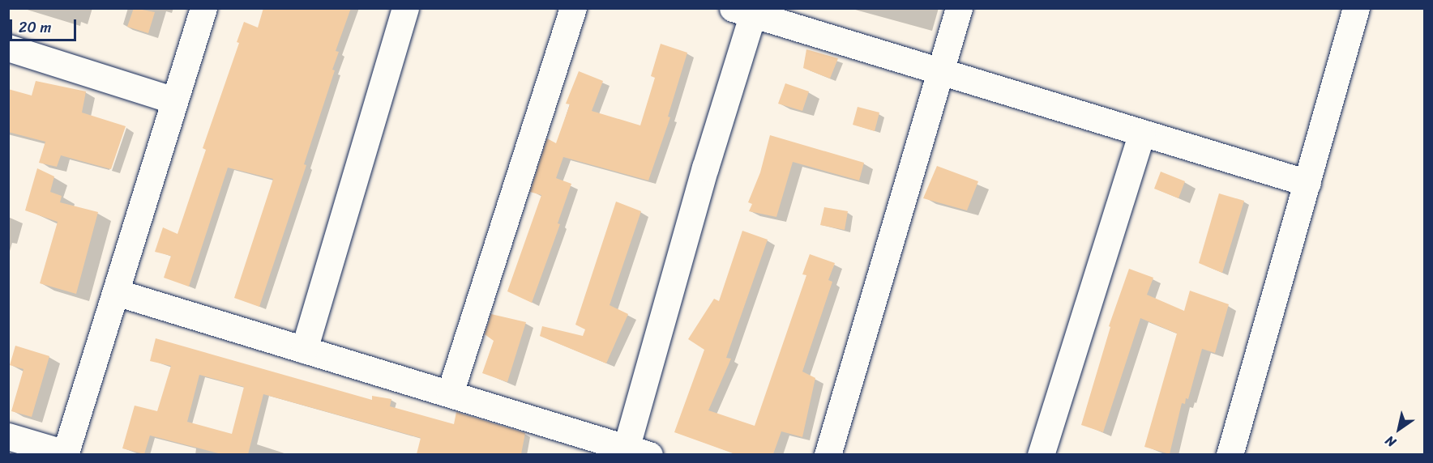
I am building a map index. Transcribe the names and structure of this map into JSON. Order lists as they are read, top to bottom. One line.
{"scale_bar":"20 m","north":"bottom left"}
